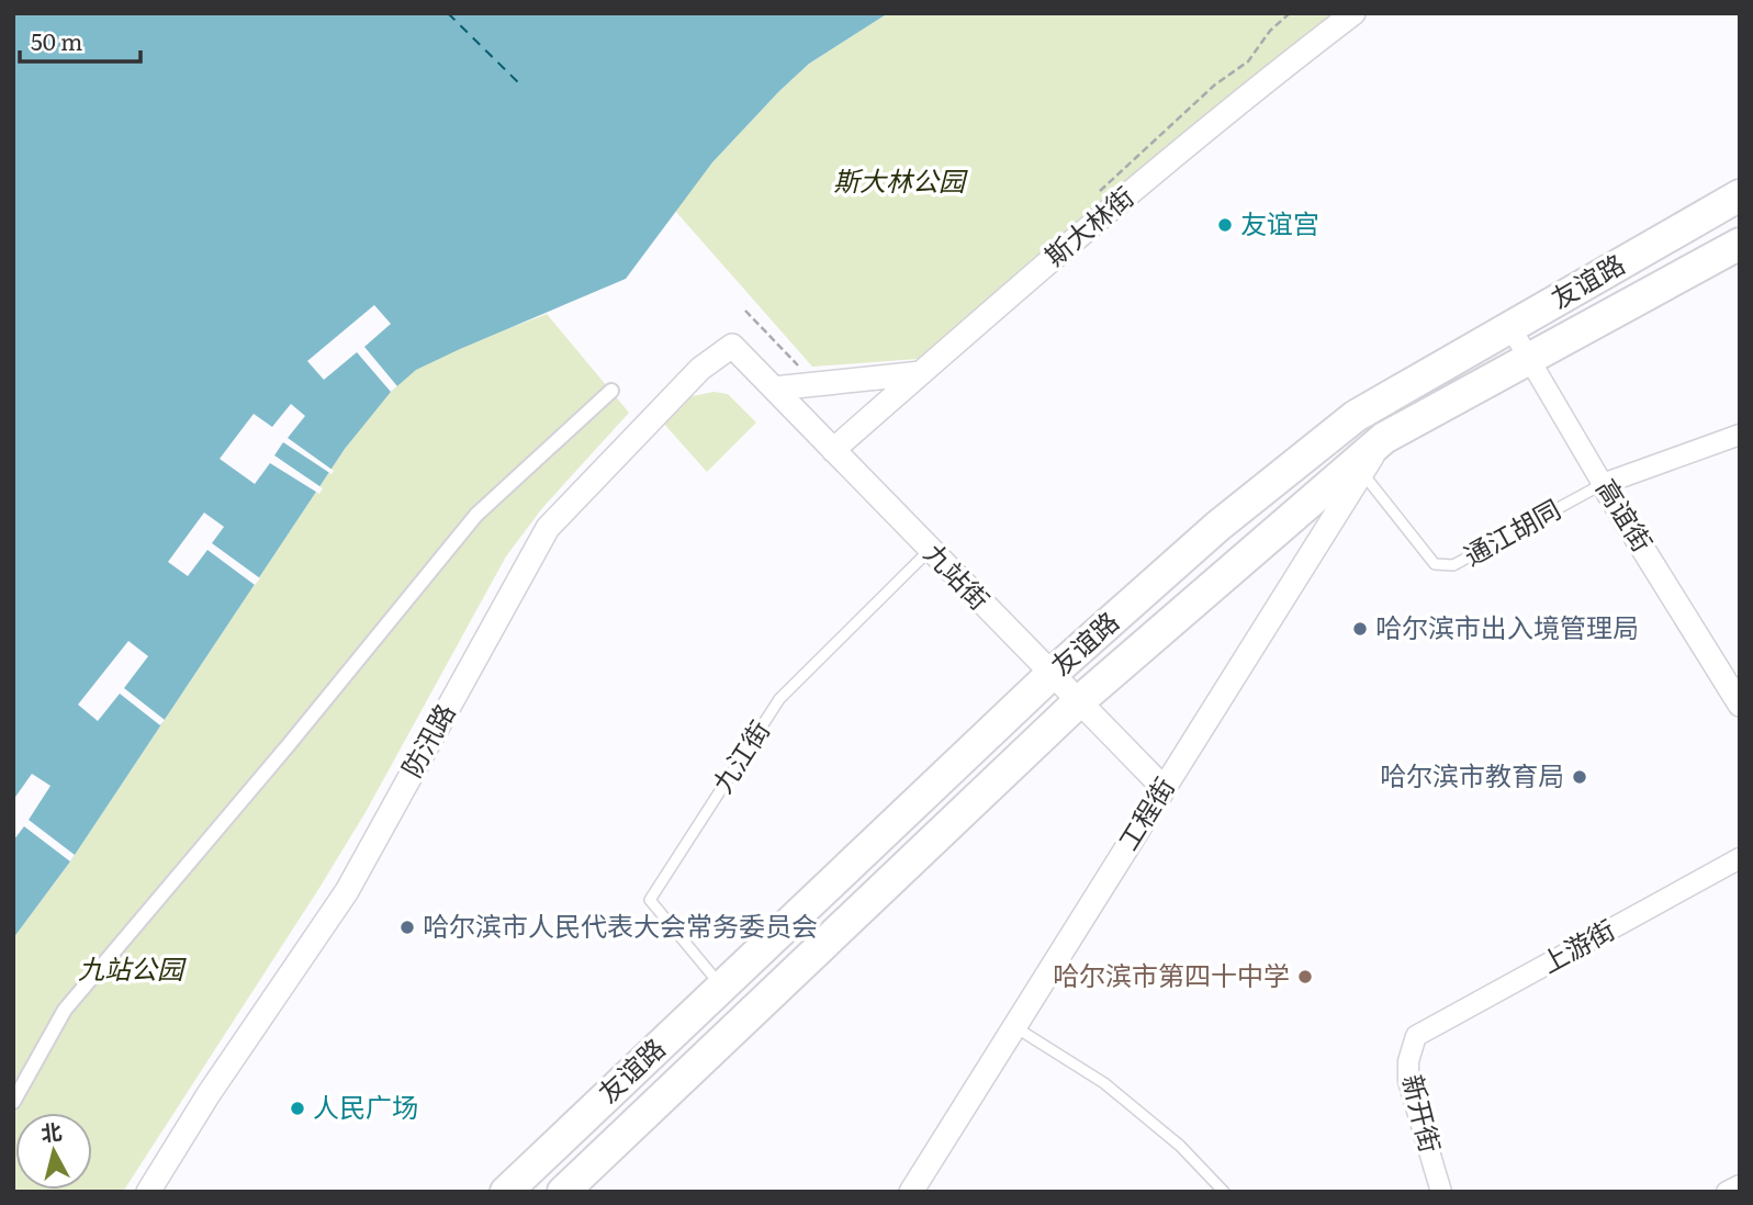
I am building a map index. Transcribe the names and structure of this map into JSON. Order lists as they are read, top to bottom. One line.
{"streets":{"highway":["友谊路"],"street":["斯大林街","高谊街","通江胡同","九站街","防汛路","工程街","上游街","新开街"],"lane":["九江街"]},"crossings":[["斯大林街","九站街"],["友谊路","高谊街"],["友谊路","九站街"],["友谊路","九江街"],["友谊路","工程街"],["高谊街","通江胡同"],["通江胡同","工程街"],["九站街","防汛路"],["九站街","九江街"],["九站街","工程街"],["上游街","新开街"]],"parks":["斯大林公园","九站公园"],"places":["友谊宫","哈尔滨市出入境管理局","哈尔滨市教育局","哈尔滨市人民代表大会常务委员会","哈尔滨市第四十中学","人民广场"],"scale_bar":"50 m","north":"top"}
